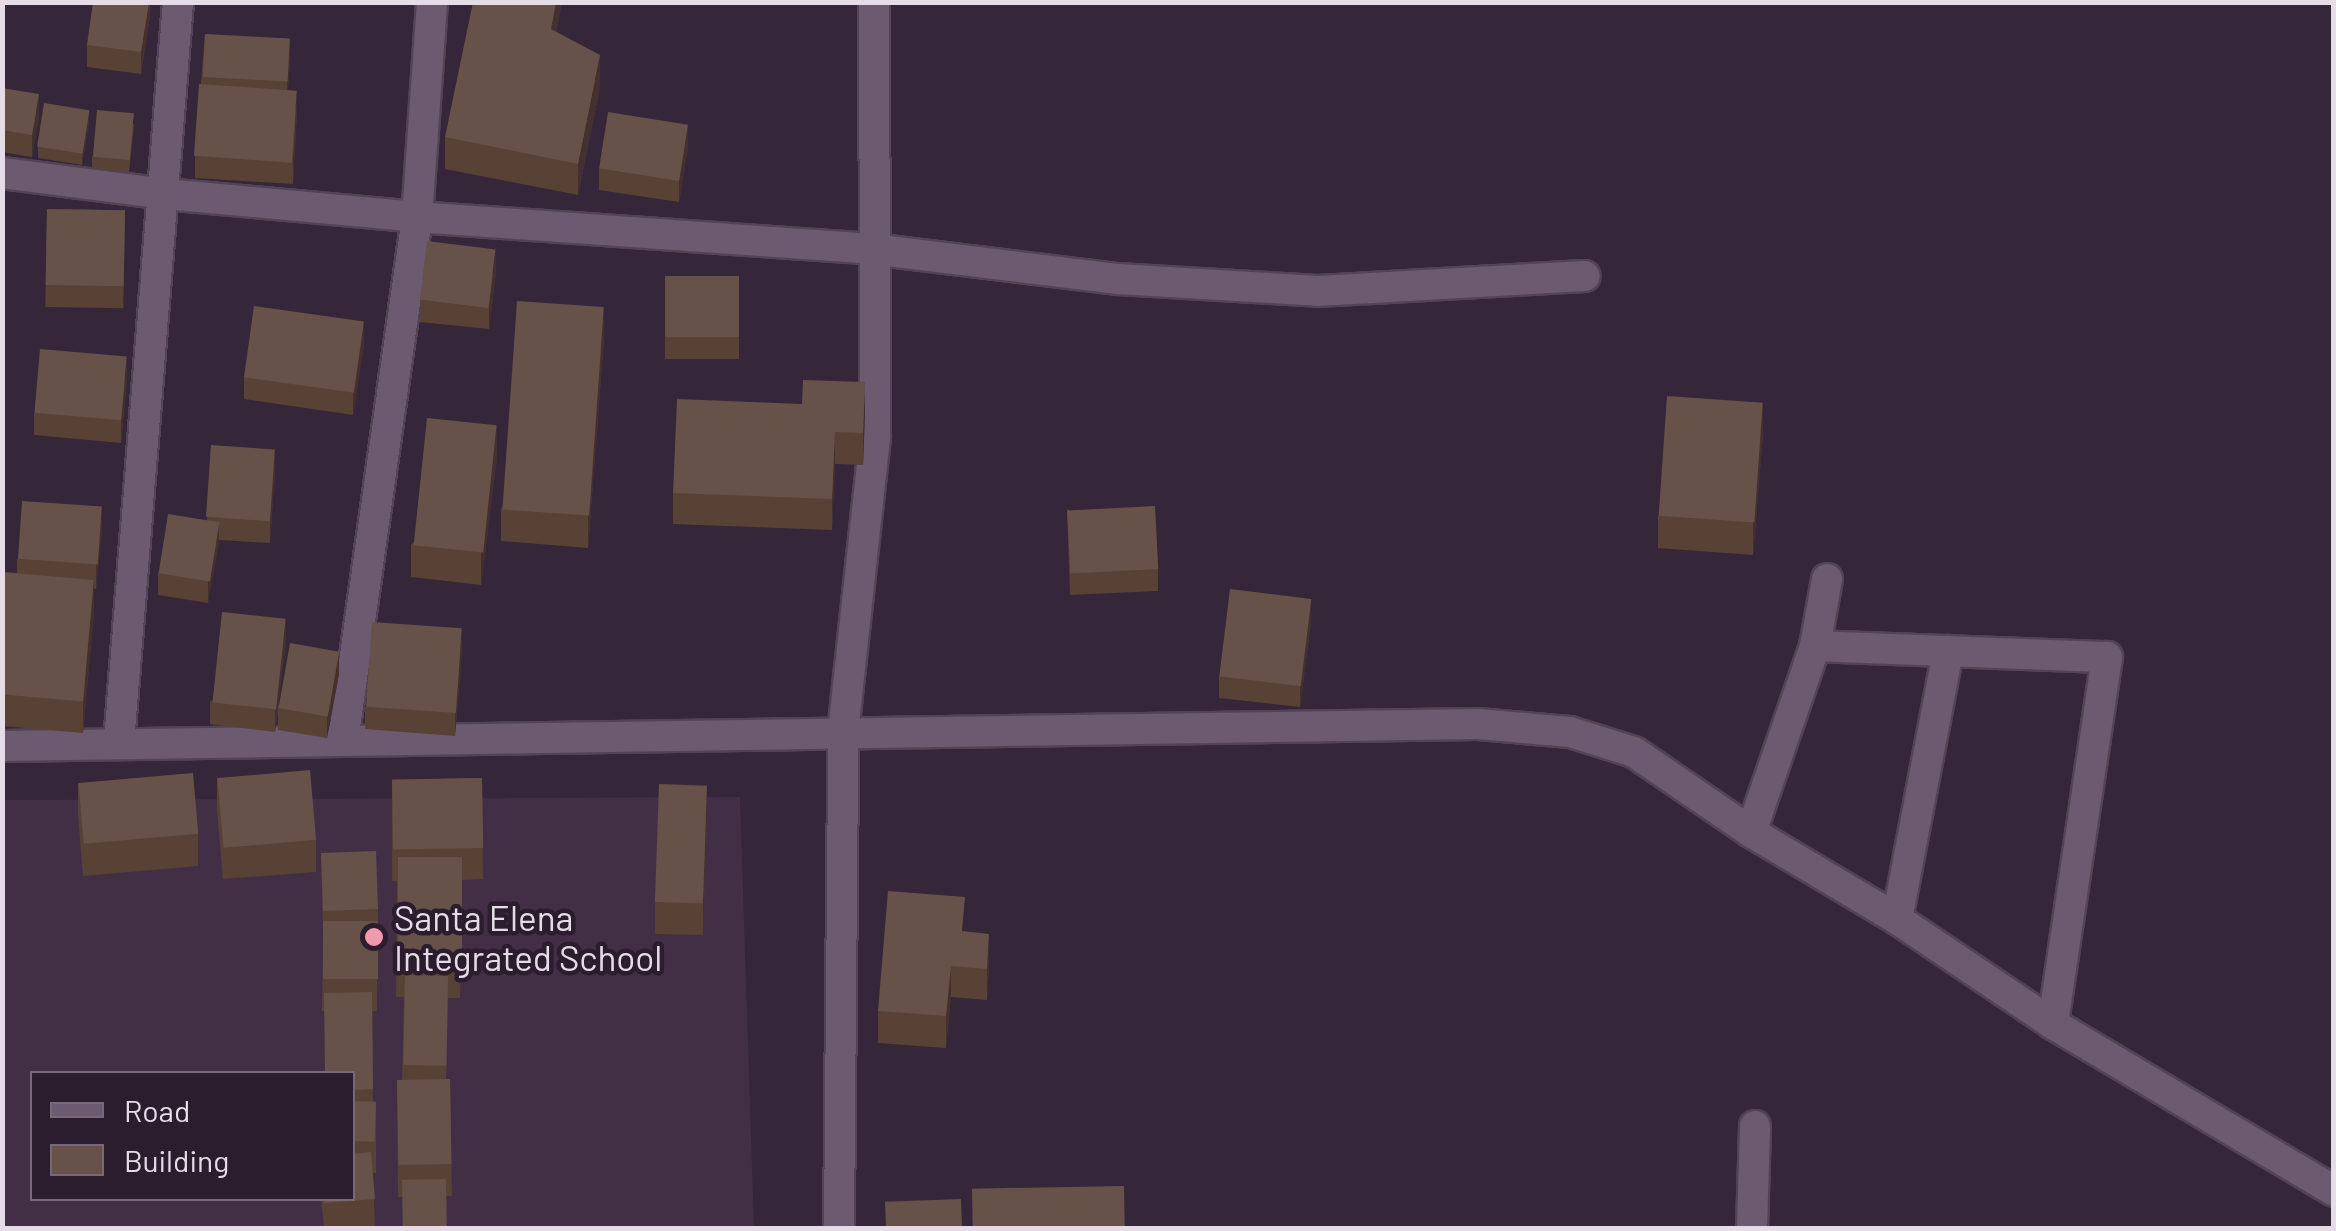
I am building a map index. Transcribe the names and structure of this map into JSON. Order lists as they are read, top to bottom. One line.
{"places":["Santa Elena Integrated School"],"legend":["Road","Building"]}
